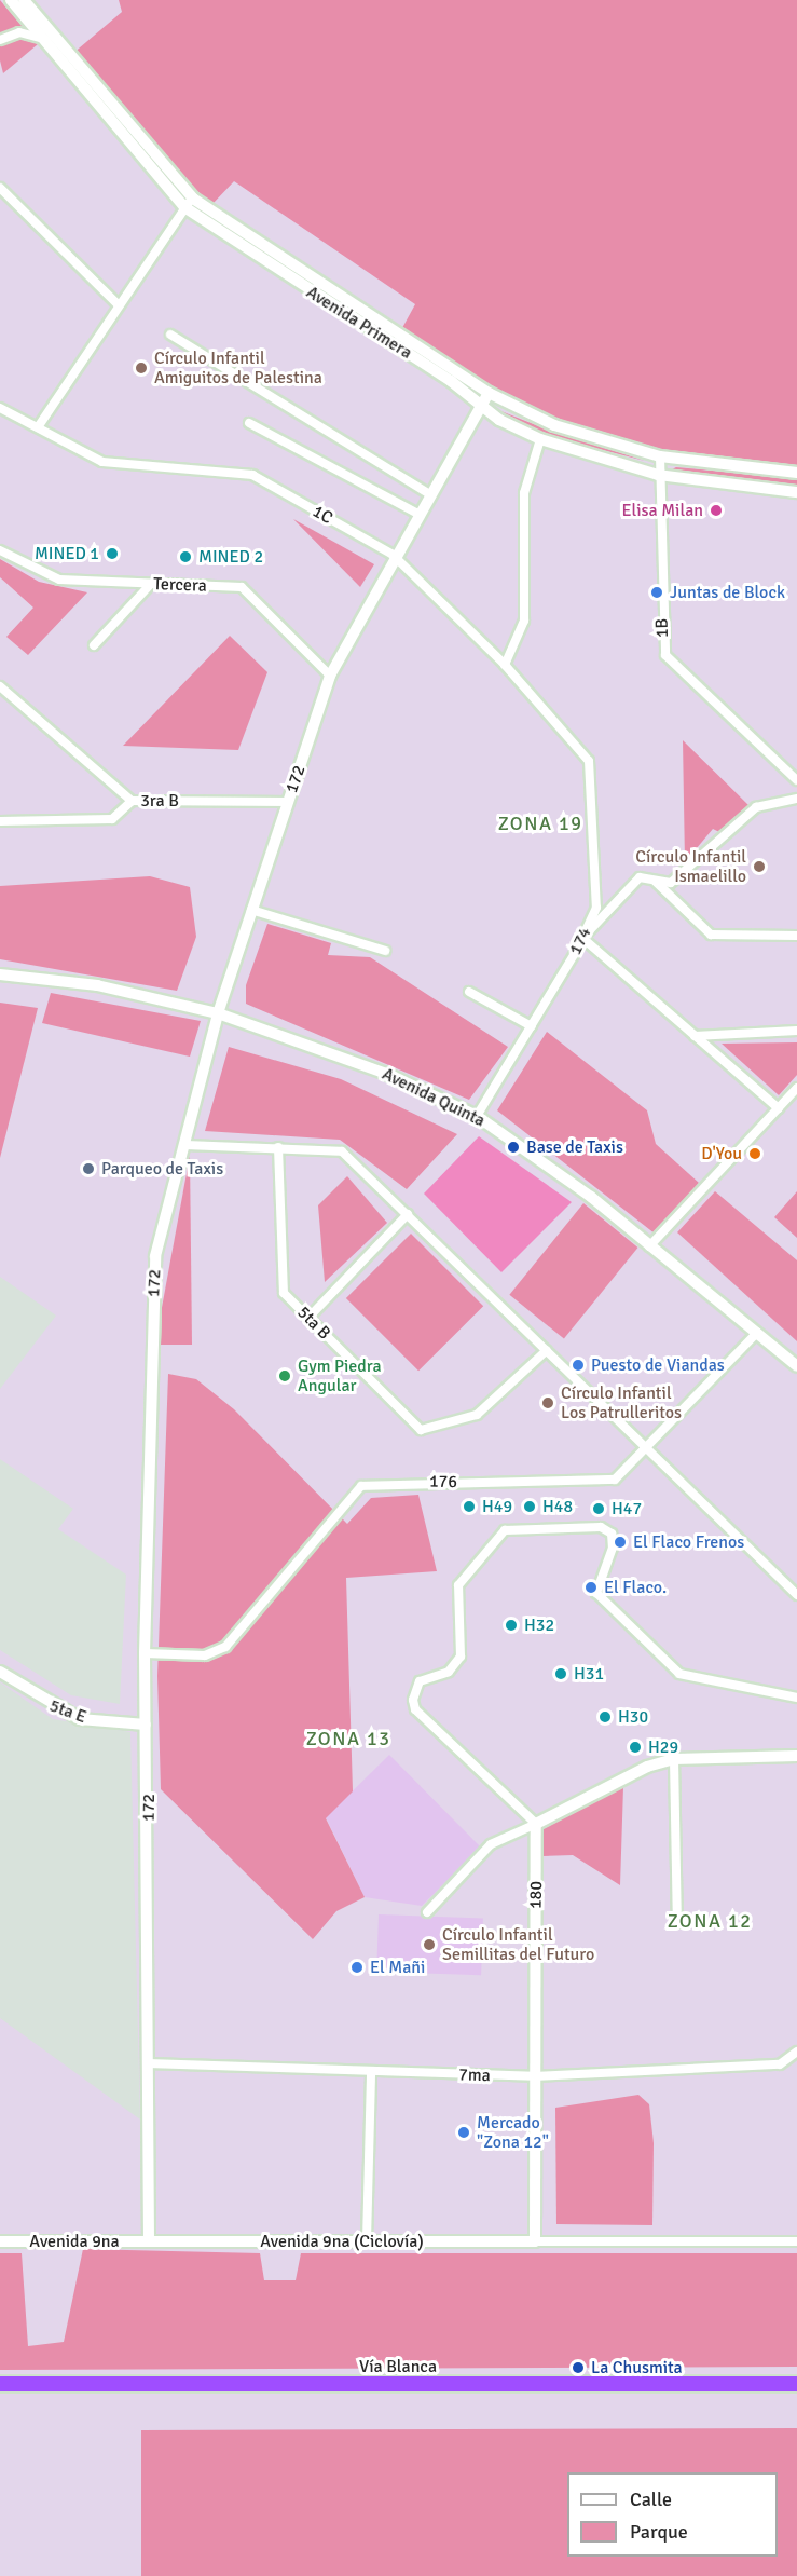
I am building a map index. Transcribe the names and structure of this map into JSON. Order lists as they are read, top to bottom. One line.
{"streets":{"highway":["Vía Blanca"],"street":["Avenida Primera","1C","Tercera","1B","172","3ra B","174","Avenida Quinta","5ta B","176","5ta E","180","7ma","Avenida 9na","Avenida 9na (Ciclovía)"]},"crossings":[["Avenida Primera","1B"],["Avenida Primera","172"],["1C","172"],["1C","174"],["Tercera","172"],["172","3ra B"],["172","Avenida Quinta"],["172","176"],["172","5ta E"],["172","7ma"],["172","Avenida 9na"],["172","Avenida 9na (Ciclovía)"],["174","Avenida Quinta"],["Avenida Quinta","176"],["180","7ma"],["180","Avenida 9na (Ciclovía)"],["Avenida 9na","Avenida 9na (Ciclovía)"]],"districts":["ZONA 19","ZONA 13","ZONA 12"],"places":["Círculo Infantil Amiguitos de Palestina","Elisa Milan","MINED 1","MINED 2","Juntas de Block","Círculo Infantil Ismaelillo","Base de Taxis","D'You","Parqueo de Taxis","Puesto de Viandas","Gym Piedra Angular","Círculo Infantil Los Patrulleritos","H49","H48","H47","El Flaco Frenos","El Flaco.","H32","H31","H30","H29","Círculo Infantil Semillitas del Futuro","El Mañi","Mercado \"Zona 12\"","La Chusmita"],"legend":["Calle","Parque"]}
